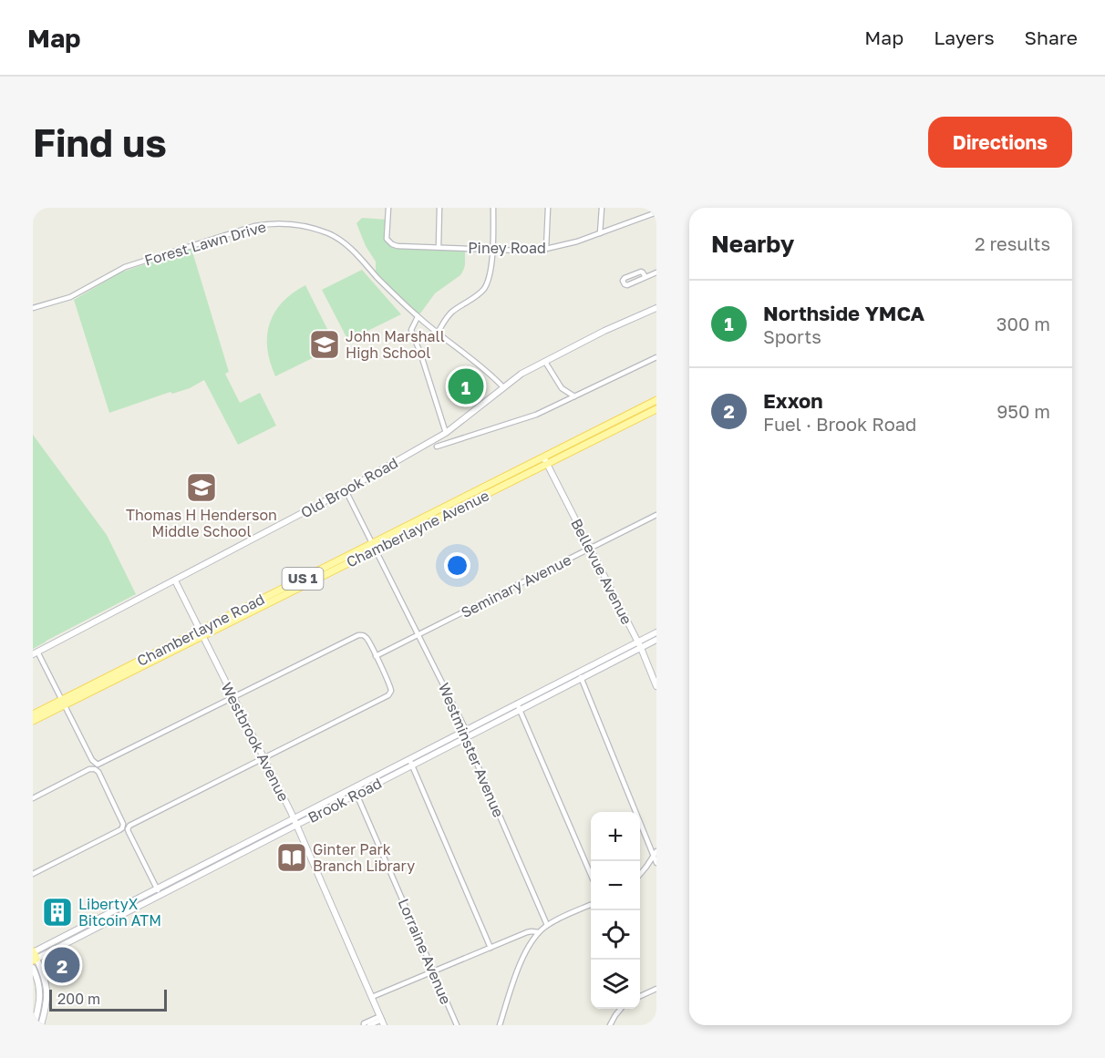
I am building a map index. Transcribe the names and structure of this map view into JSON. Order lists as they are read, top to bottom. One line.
{"streets":{"main road":["Chamberlayne Avenue","US 1","Chamberlayne Road"],"street":["Forest Lawn Drive","Piney Road","Old Brook Road","Bellevue Avenue","Seminary Avenue","Westbrook Avenue","Westminster Avenue","Brook Road","Lorraine Avenue"]},"crossings":[["Forest Lawn Drive","Old Brook Road"],["Old Brook Road","Westbrook Avenue"],["Old Brook Road","Westminster Avenue"],["Chamberlayne Avenue","Bellevue Avenue"],["Chamberlayne Avenue","Chamberlayne Road"],["Chamberlayne Avenue","Westminster Avenue"],["Bellevue Avenue","US 1"],["Bellevue Avenue","Seminary Avenue"],["Bellevue Avenue","Chamberlayne Road"],["Bellevue Avenue","Brook Road"],["US 1","Chamberlayne Road"],["Seminary Avenue","Westminster Avenue"],["Chamberlayne Road","Westbrook Avenue"],["Chamberlayne Road","Westminster Avenue"],["Westbrook Avenue","Brook Road"],["Westminster Avenue","Brook Road"],["Brook Road","Lorraine Avenue"]],"places":{"school or university":["John Marshall High School","Thomas H Henderson Middle School"],"library":["Ginter Park Branch Library"],"building":["LibertyX Bitcoin ATM"]},"scale_bar":"200 m","page":{"header":"Map","nav":["Map","Layers","Share"],"buttons":"Directions","title":"Find us","heading":["Nearby","2 results"],"list":[{"mark":"1","name":"Northside YMCA","note":"Sports","value":"300 m"},{"mark":"2","name":"Exxon","note":"Fuel · Brook Road","value":"950 m"}],"pins":["1","2"],"map_buttons":["+","−"],"scale":"200 m"}}
